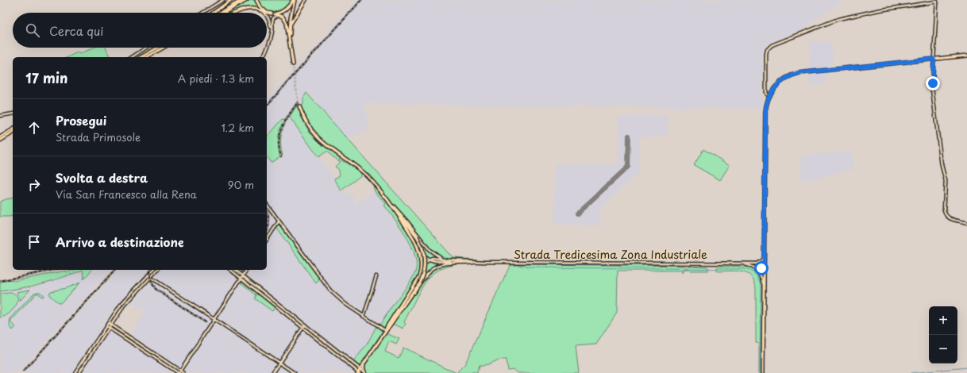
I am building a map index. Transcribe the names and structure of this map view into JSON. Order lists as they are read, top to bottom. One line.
{"streets":{"street":["Strada Tredicesima Zona Industriale"]},"page":{"search":"Cerca qui","heading":["17 min","A piedi · 1.3 km"],"list":[["Prosegui","Strada Primosole","1.2 km"],["Svolta a destra","Via San Francesco alla Rena","90 m"],"Arrivo a destinazione"],"map_buttons":["+","−"]}}
